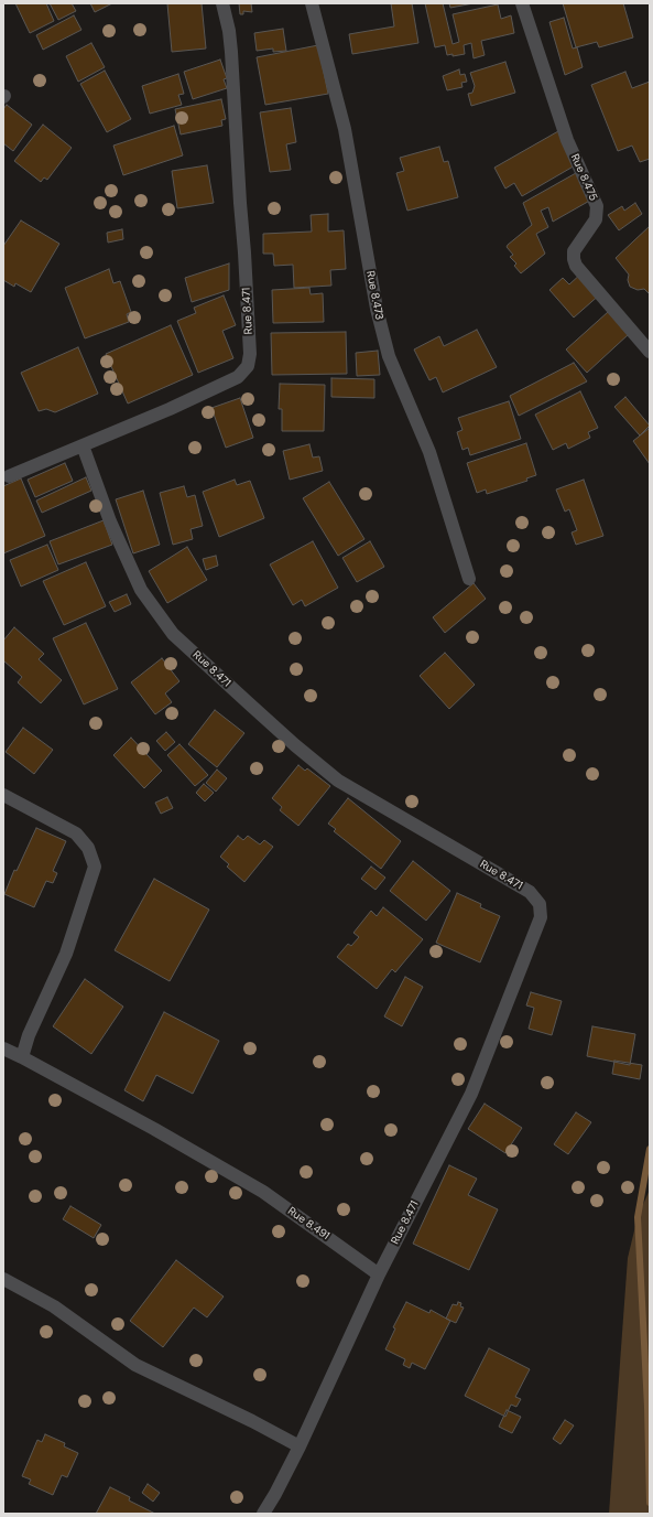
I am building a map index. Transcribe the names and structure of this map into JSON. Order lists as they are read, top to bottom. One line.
{"streets":{"street":["Rue 8.475","Rue 8.473","Rue 8.471","Rue 8.491"]},"crossings":[["Rue 8.471","Rue 8.491"]]}
